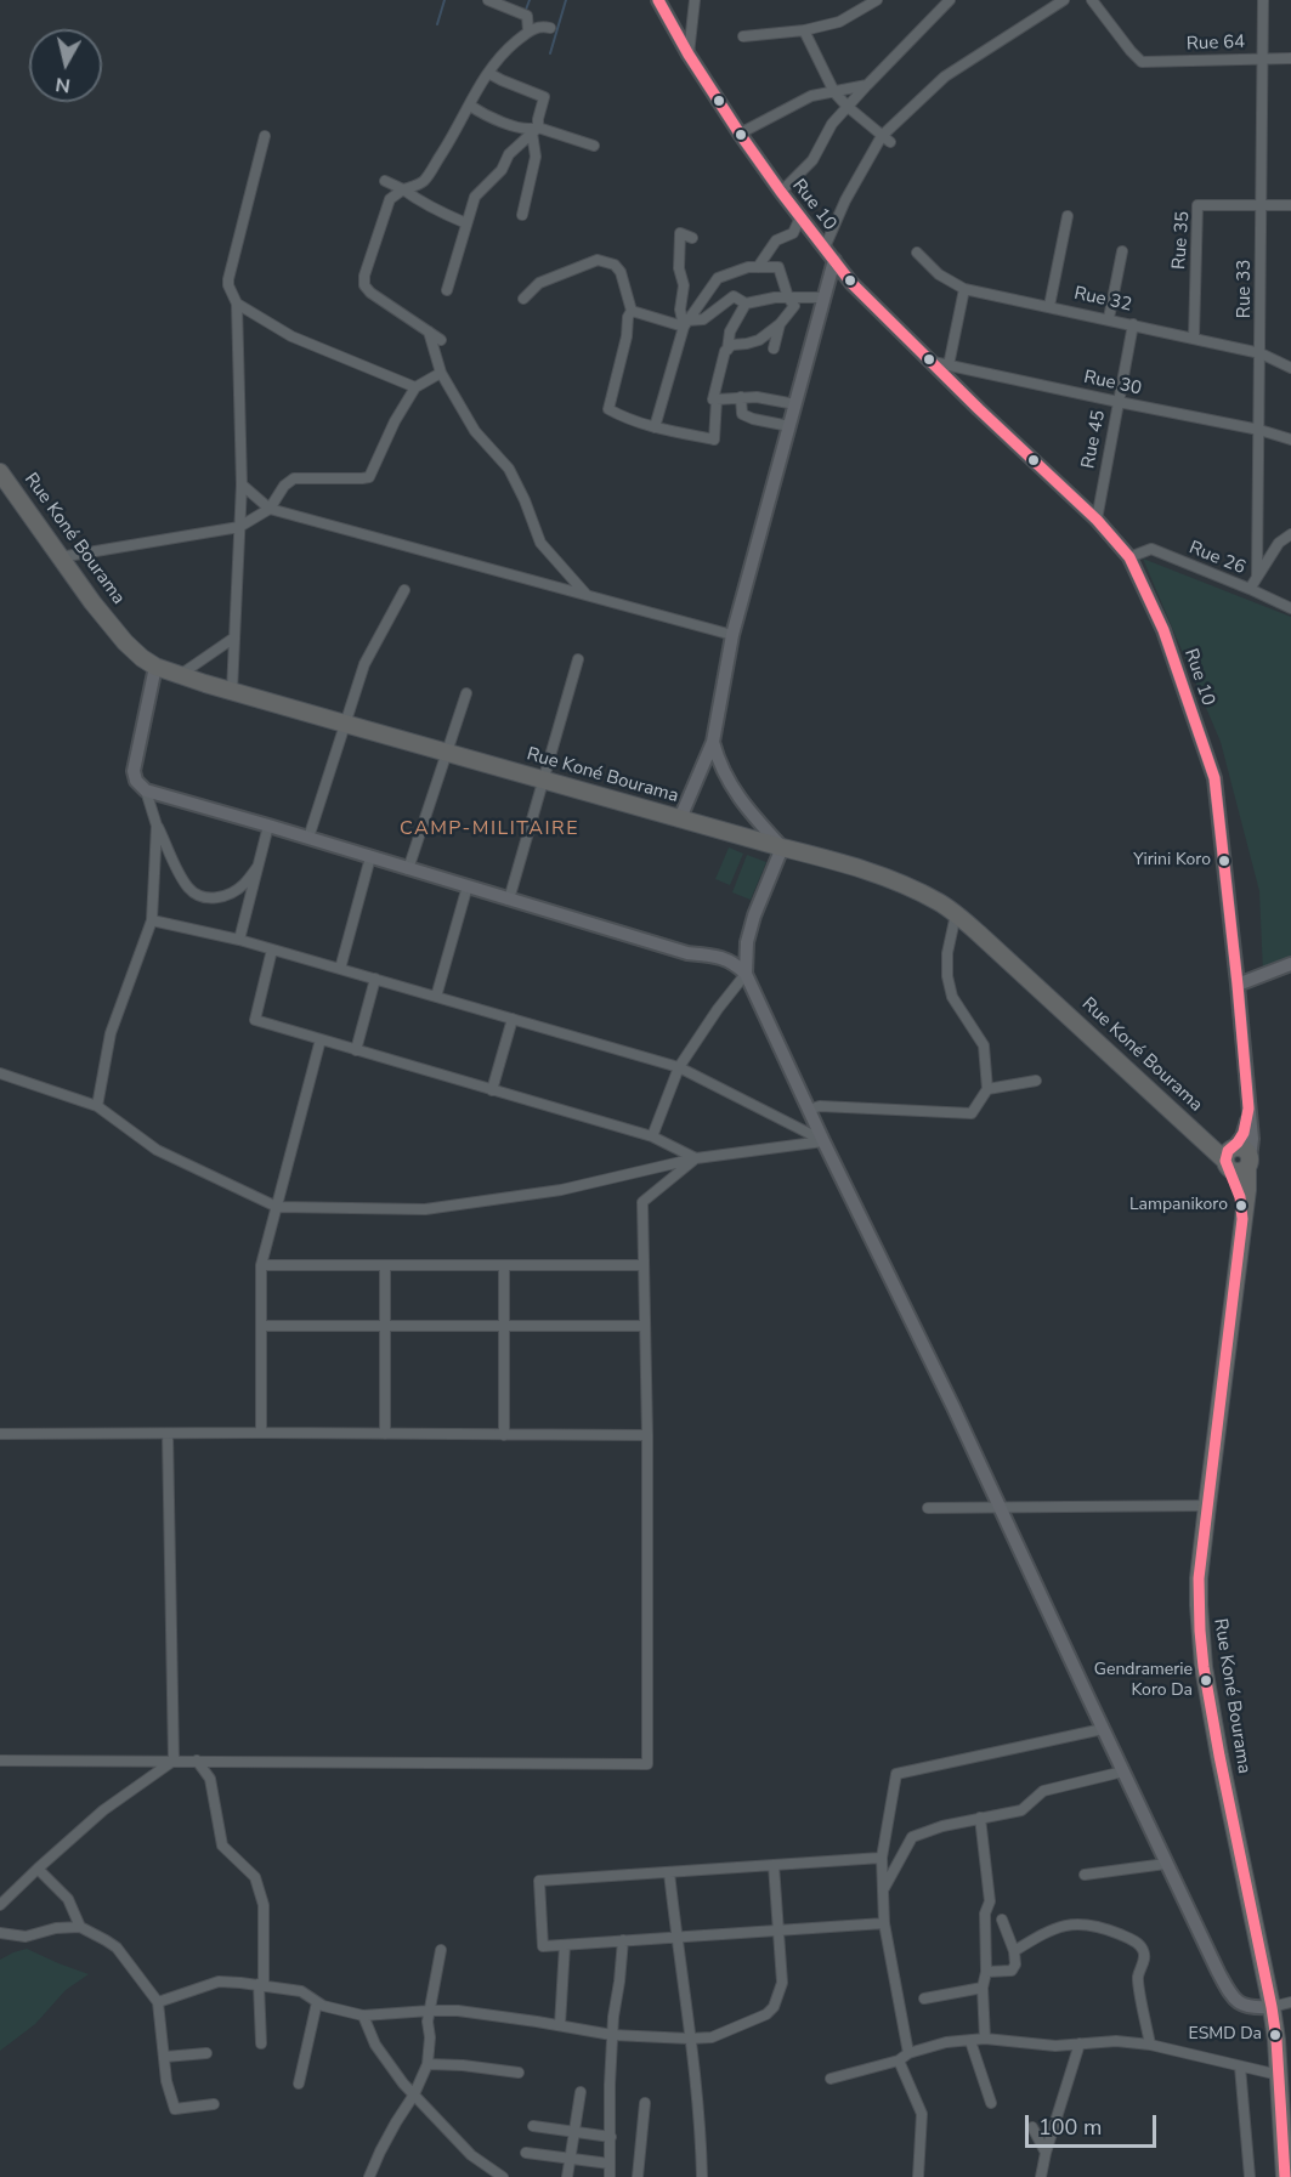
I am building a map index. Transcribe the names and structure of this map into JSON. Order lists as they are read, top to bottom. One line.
{"streets":{"highway":["Rue Koné Bourama"],"street":["Rue 64","Rue 10","Rue 35","Rue 33","Rue 32","Rue 30","Rue 45","Rue 26"]},"crossings":[["Rue 64","Rue 33"],["Rue 10","Rue 30"],["Rue 10","Rue 45"],["Rue 10","Rue Koné Bourama"],["Rue 10","Rue 26"],["Rue 35","Rue 33"],["Rue 35","Rue 32"],["Rue 33","Rue 32"],["Rue 33","Rue 30"],["Rue 32","Rue 45"],["Rue 30","Rue 45"]],"districts":["CAMP-MILITAIRE"],"places":["Yirini Koro","Lampanikoro","Gendramerie Koro Da","ESMD Da"],"scale_bar":"100 m","north":"bottom"}
